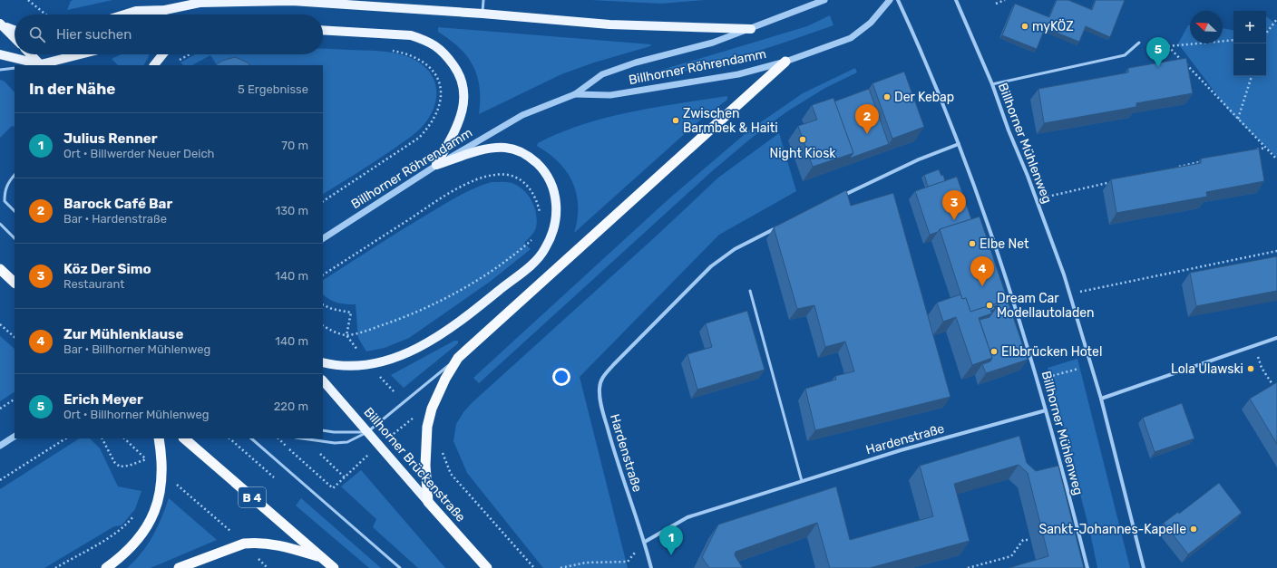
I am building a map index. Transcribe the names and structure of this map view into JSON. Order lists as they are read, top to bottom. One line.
{"streets":{"highway":["Billhorner Brückenstraße","B 4"],"street":["Billhorner Röhrendamm","Billhorner Mühlenweg","Hardenstraße"]},"crossings":[["Billhorner Mühlenweg","Hardenstraße"]],"places":["myKÖZ","Der Kebap","Zwischen Barmbek & Haiti","Night Kiosk","Elbe Net","Dream Car Modellautoladen","Elbbrücken Hotel","Lola Ulawski","Sankt-Johannes-Kapelle"],"north":"top left","page":{"map_buttons":["+","−"],"search":"Hier suchen","pins":["5","2","3","4","1"],"heading":["In der Nähe","5 Ergebnisse"],"list":[{"mark":"1","name":"Julius Renner","note":"Ort · Billwerder Neuer Deich","value":"70 m"},{"mark":"2","name":"Barock Café Bar","note":"Bar · Hardenstraße","value":"130 m"},{"mark":"3","name":"Köz Der Simo","note":"Restaurant","value":"140 m"},{"mark":"4","name":"Zur Mühlenklause","note":"Bar · Billhorner Mühlenweg","value":"140 m"},{"mark":"5","name":"Erich Meyer","note":"Ort · Billhorner Mühlenweg","value":"220 m"}]}}
